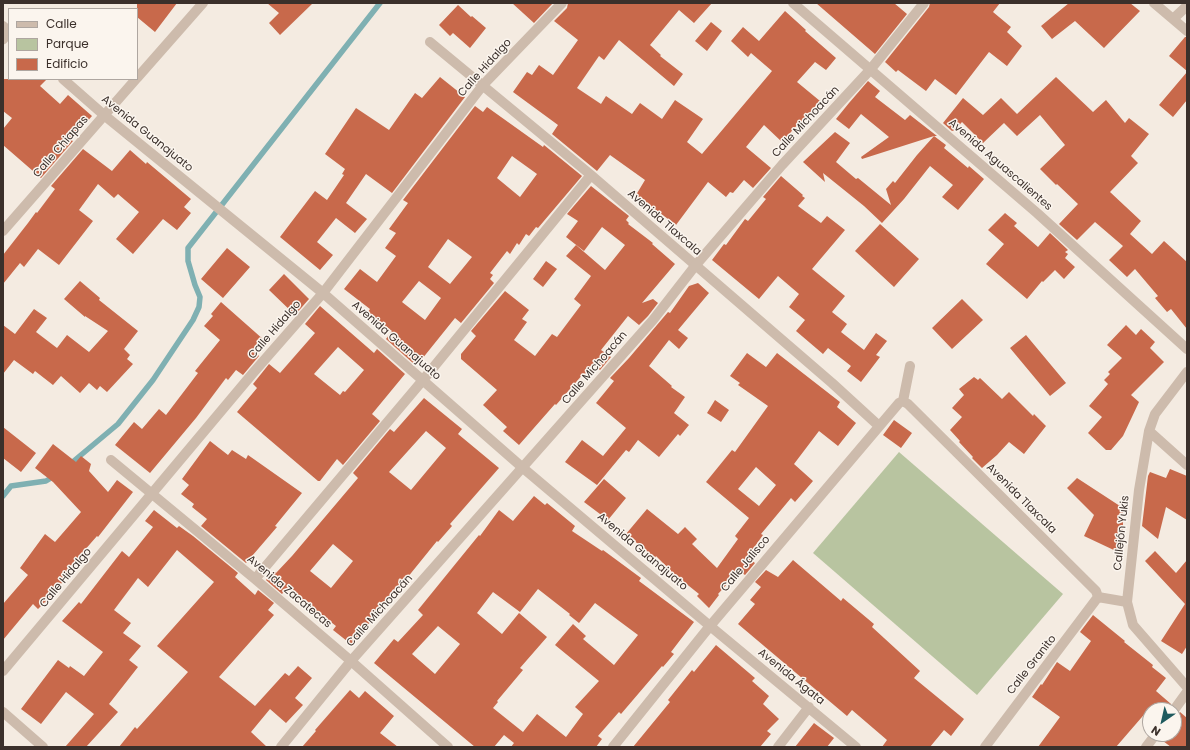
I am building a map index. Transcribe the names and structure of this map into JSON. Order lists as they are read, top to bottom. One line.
{"streets":{"street":["Calle Hidalgo","Calle Michoacán","Avenida Guanajuato","Calle Chiapas","Avenida Aguascalientes","Avenida Tlaxcala","Callejón Yukis","Calle Jalisco","Avenida Zacatecas","Calle Granito","Avenida Ágata"]},"crossings":[["Calle Hidalgo","Avenida Guanajuato"],["Calle Hidalgo","Avenida Tlaxcala"],["Calle Hidalgo","Avenida Zacatecas"],["Calle Michoacán","Avenida Guanajuato"],["Calle Michoacán","Avenida Aguascalientes"],["Calle Michoacán","Avenida Tlaxcala"],["Calle Michoacán","Avenida Zacatecas"],["Avenida Guanajuato","Calle Chiapas"],["Avenida Guanajuato","Calle Jalisco"],["Avenida Guanajuato","Avenida Ágata"],["Avenida Tlaxcala","Calle Jalisco"],["Avenida Tlaxcala","Calle Granito"],["Calle Jalisco","Avenida Ágata"]],"legend":["Calle","Parque","Edificio"],"north":"bottom left"}
